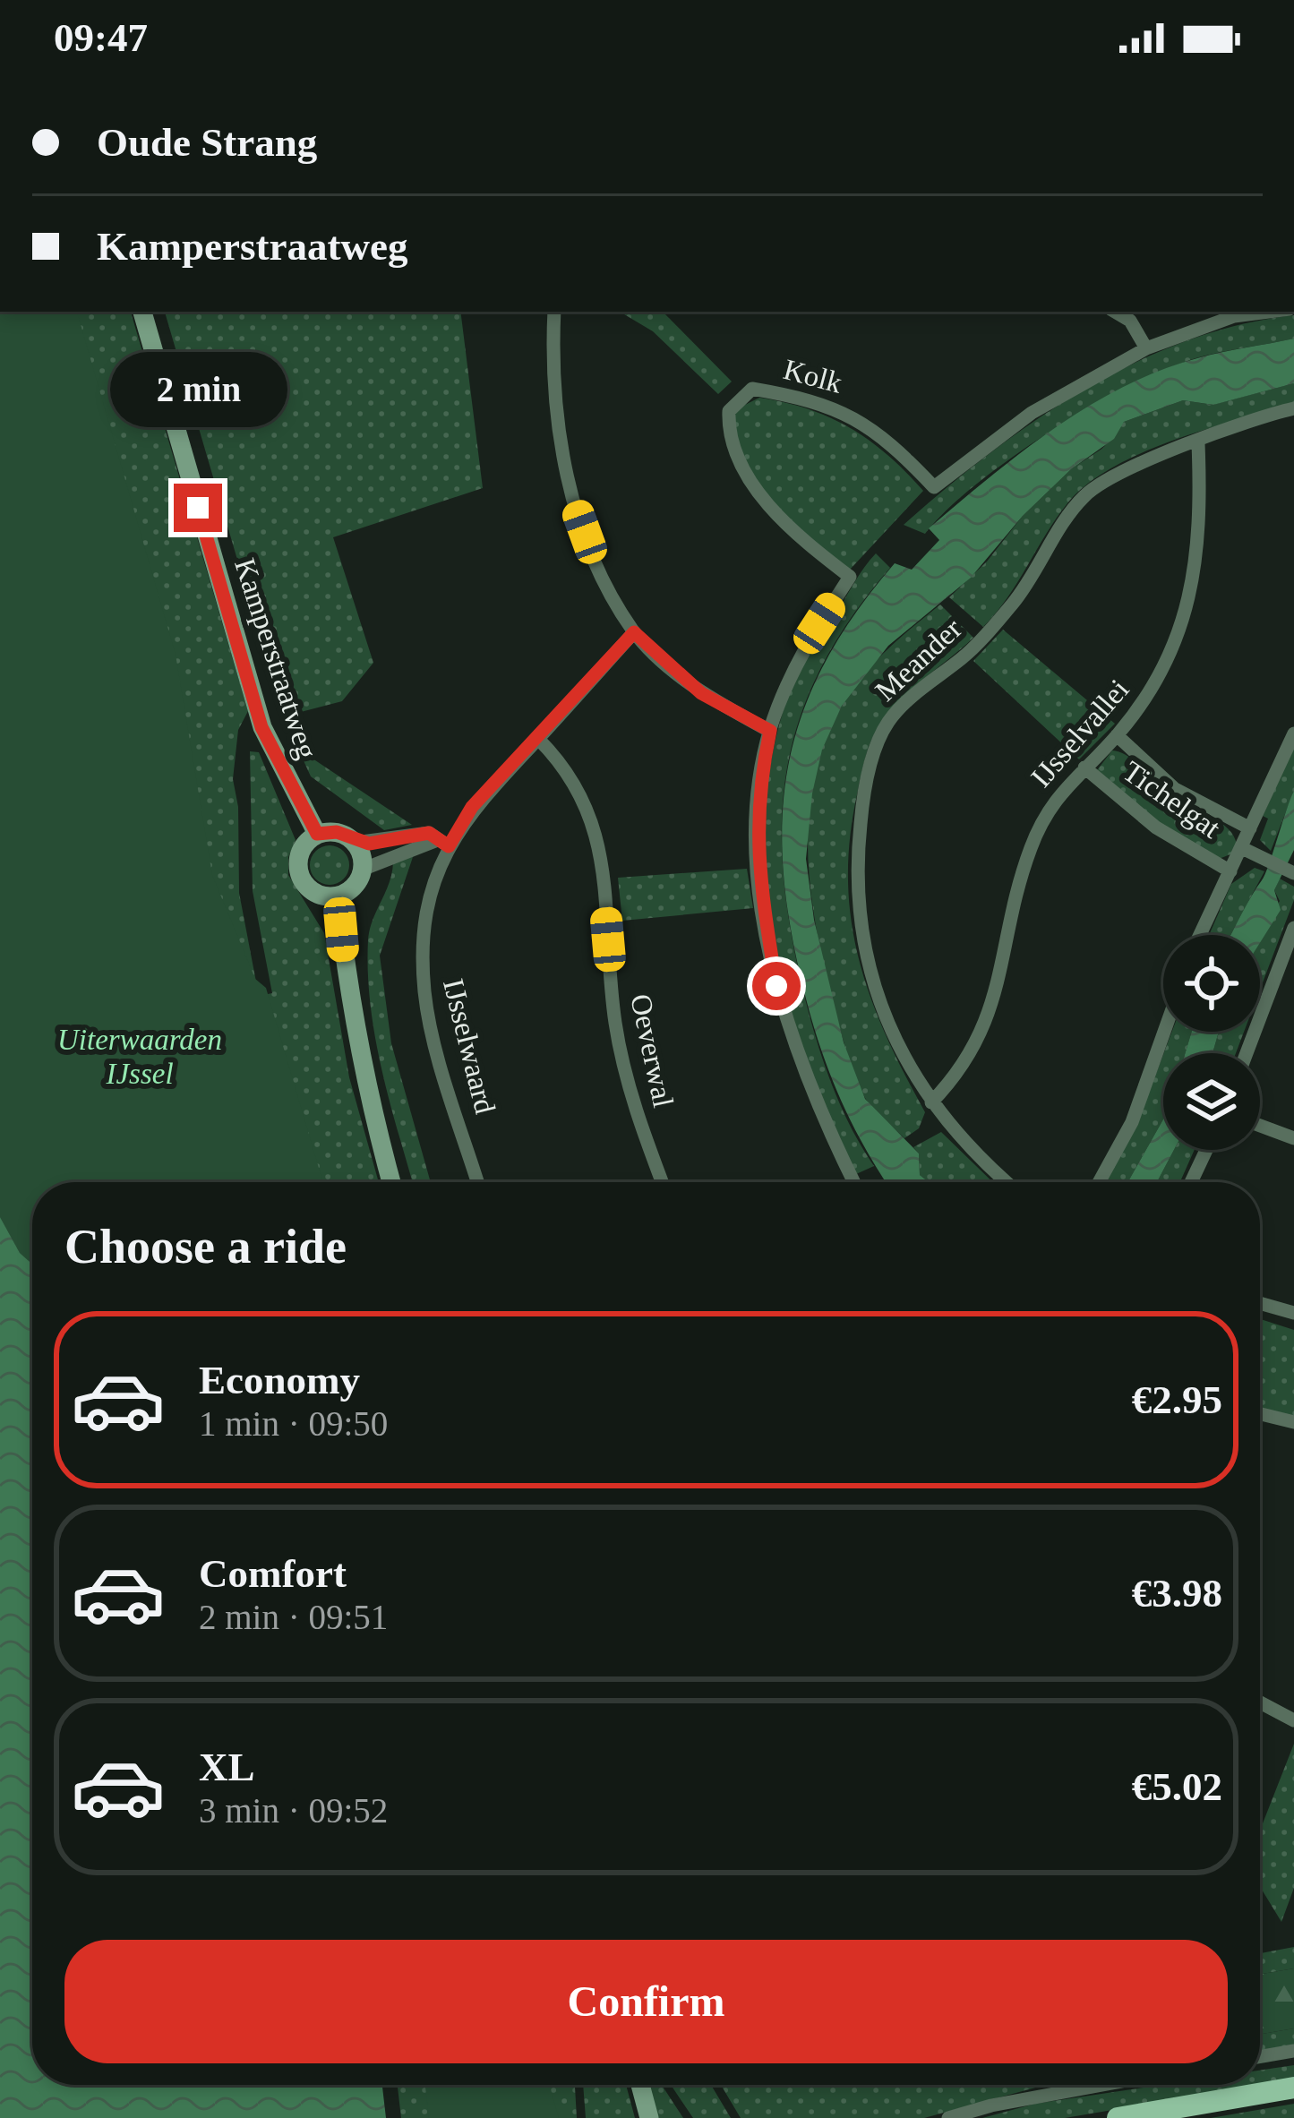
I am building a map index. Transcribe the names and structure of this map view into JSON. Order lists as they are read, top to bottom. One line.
{"streets":{"main road":["Kamperstraatweg"],"street":["Kolk","Meander","IJsselvallei","Tichelgat","IJsselwaard","Oeverwal"]},"crossings":[["Meander","IJsselvallei"],["IJsselvallei","Tichelgat"],["IJsselwaard","Oeverwal"]],"parks":["Uiterwaarden IJssel"],"page":{"status":"09:47","banner":["Oude Strang","Kamperstraatweg"],"bubble":"2 min","heading":"Choose a ride","list":[{"name":"Economy","note":"1 min · 09:50","value":"€2.95"},{"name":"Comfort","note":"2 min · 09:51","value":"€3.98"},{"name":"XL","note":"3 min · 09:52","value":"€5.02"}],"buttons":"Confirm"}}
